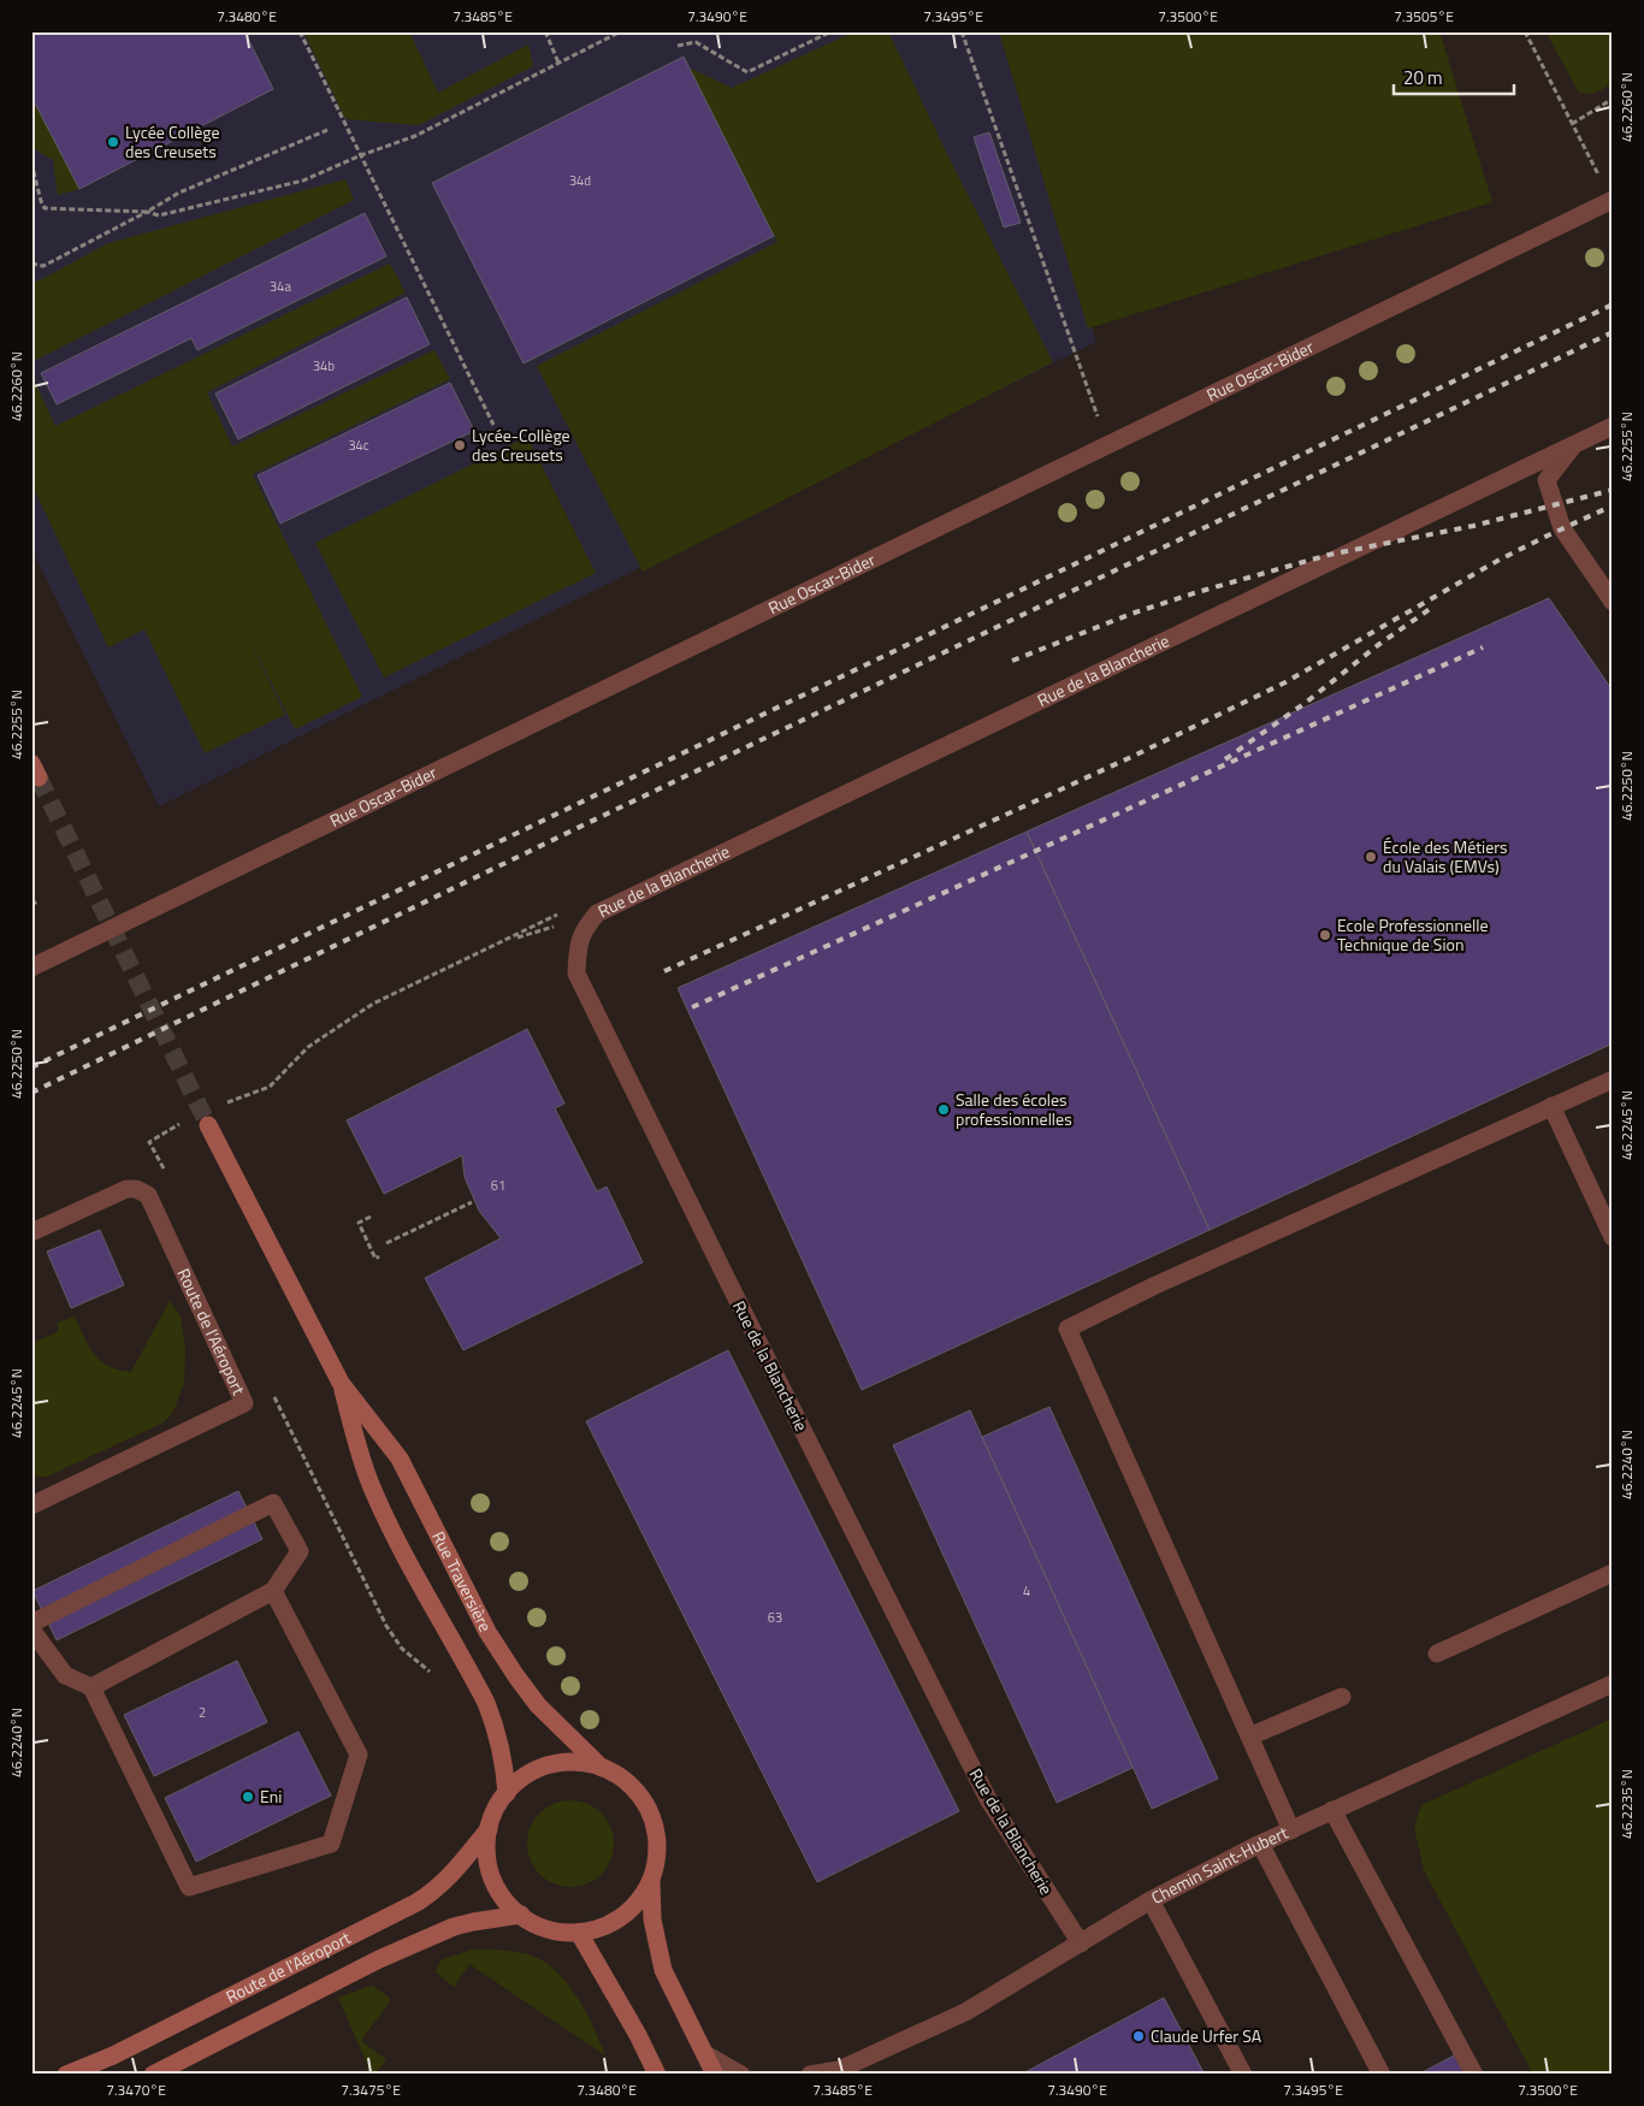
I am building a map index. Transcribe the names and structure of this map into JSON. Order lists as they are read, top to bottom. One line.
{"streets":{"main road":["Route de l'Aéroport","Rue Traversière"],"street":["Rue Oscar-Bider","Rue de la Blancherie","Chemin Saint-Hubert"]},"crossings":[["Rue de la Blancherie","Chemin Saint-Hubert"],["Route de l'Aéroport","Rue Traversière"]],"places":["Lycée Collège des Creusets","Lycée-Collège des Creusets","École des Métiers du Valais (EMVs)","Ecole Professionnelle Technique de Sion","Salle des écoles professionnelles","Eni","Claude Urfer SA"],"house_numbers":["34d","34a","34b","34c","61","4","63","2"],"scale_bar":"20 m","coordinates":["7.3480°E","7.3485°E","7.3490°E","7.3495°E","7.3500°E","7.3505°E","46.2260°N","46.2255°N","46.2250°N","46.2245°N","46.2240°N","46.2235°N","7.3470°E","7.3475°E"]}
